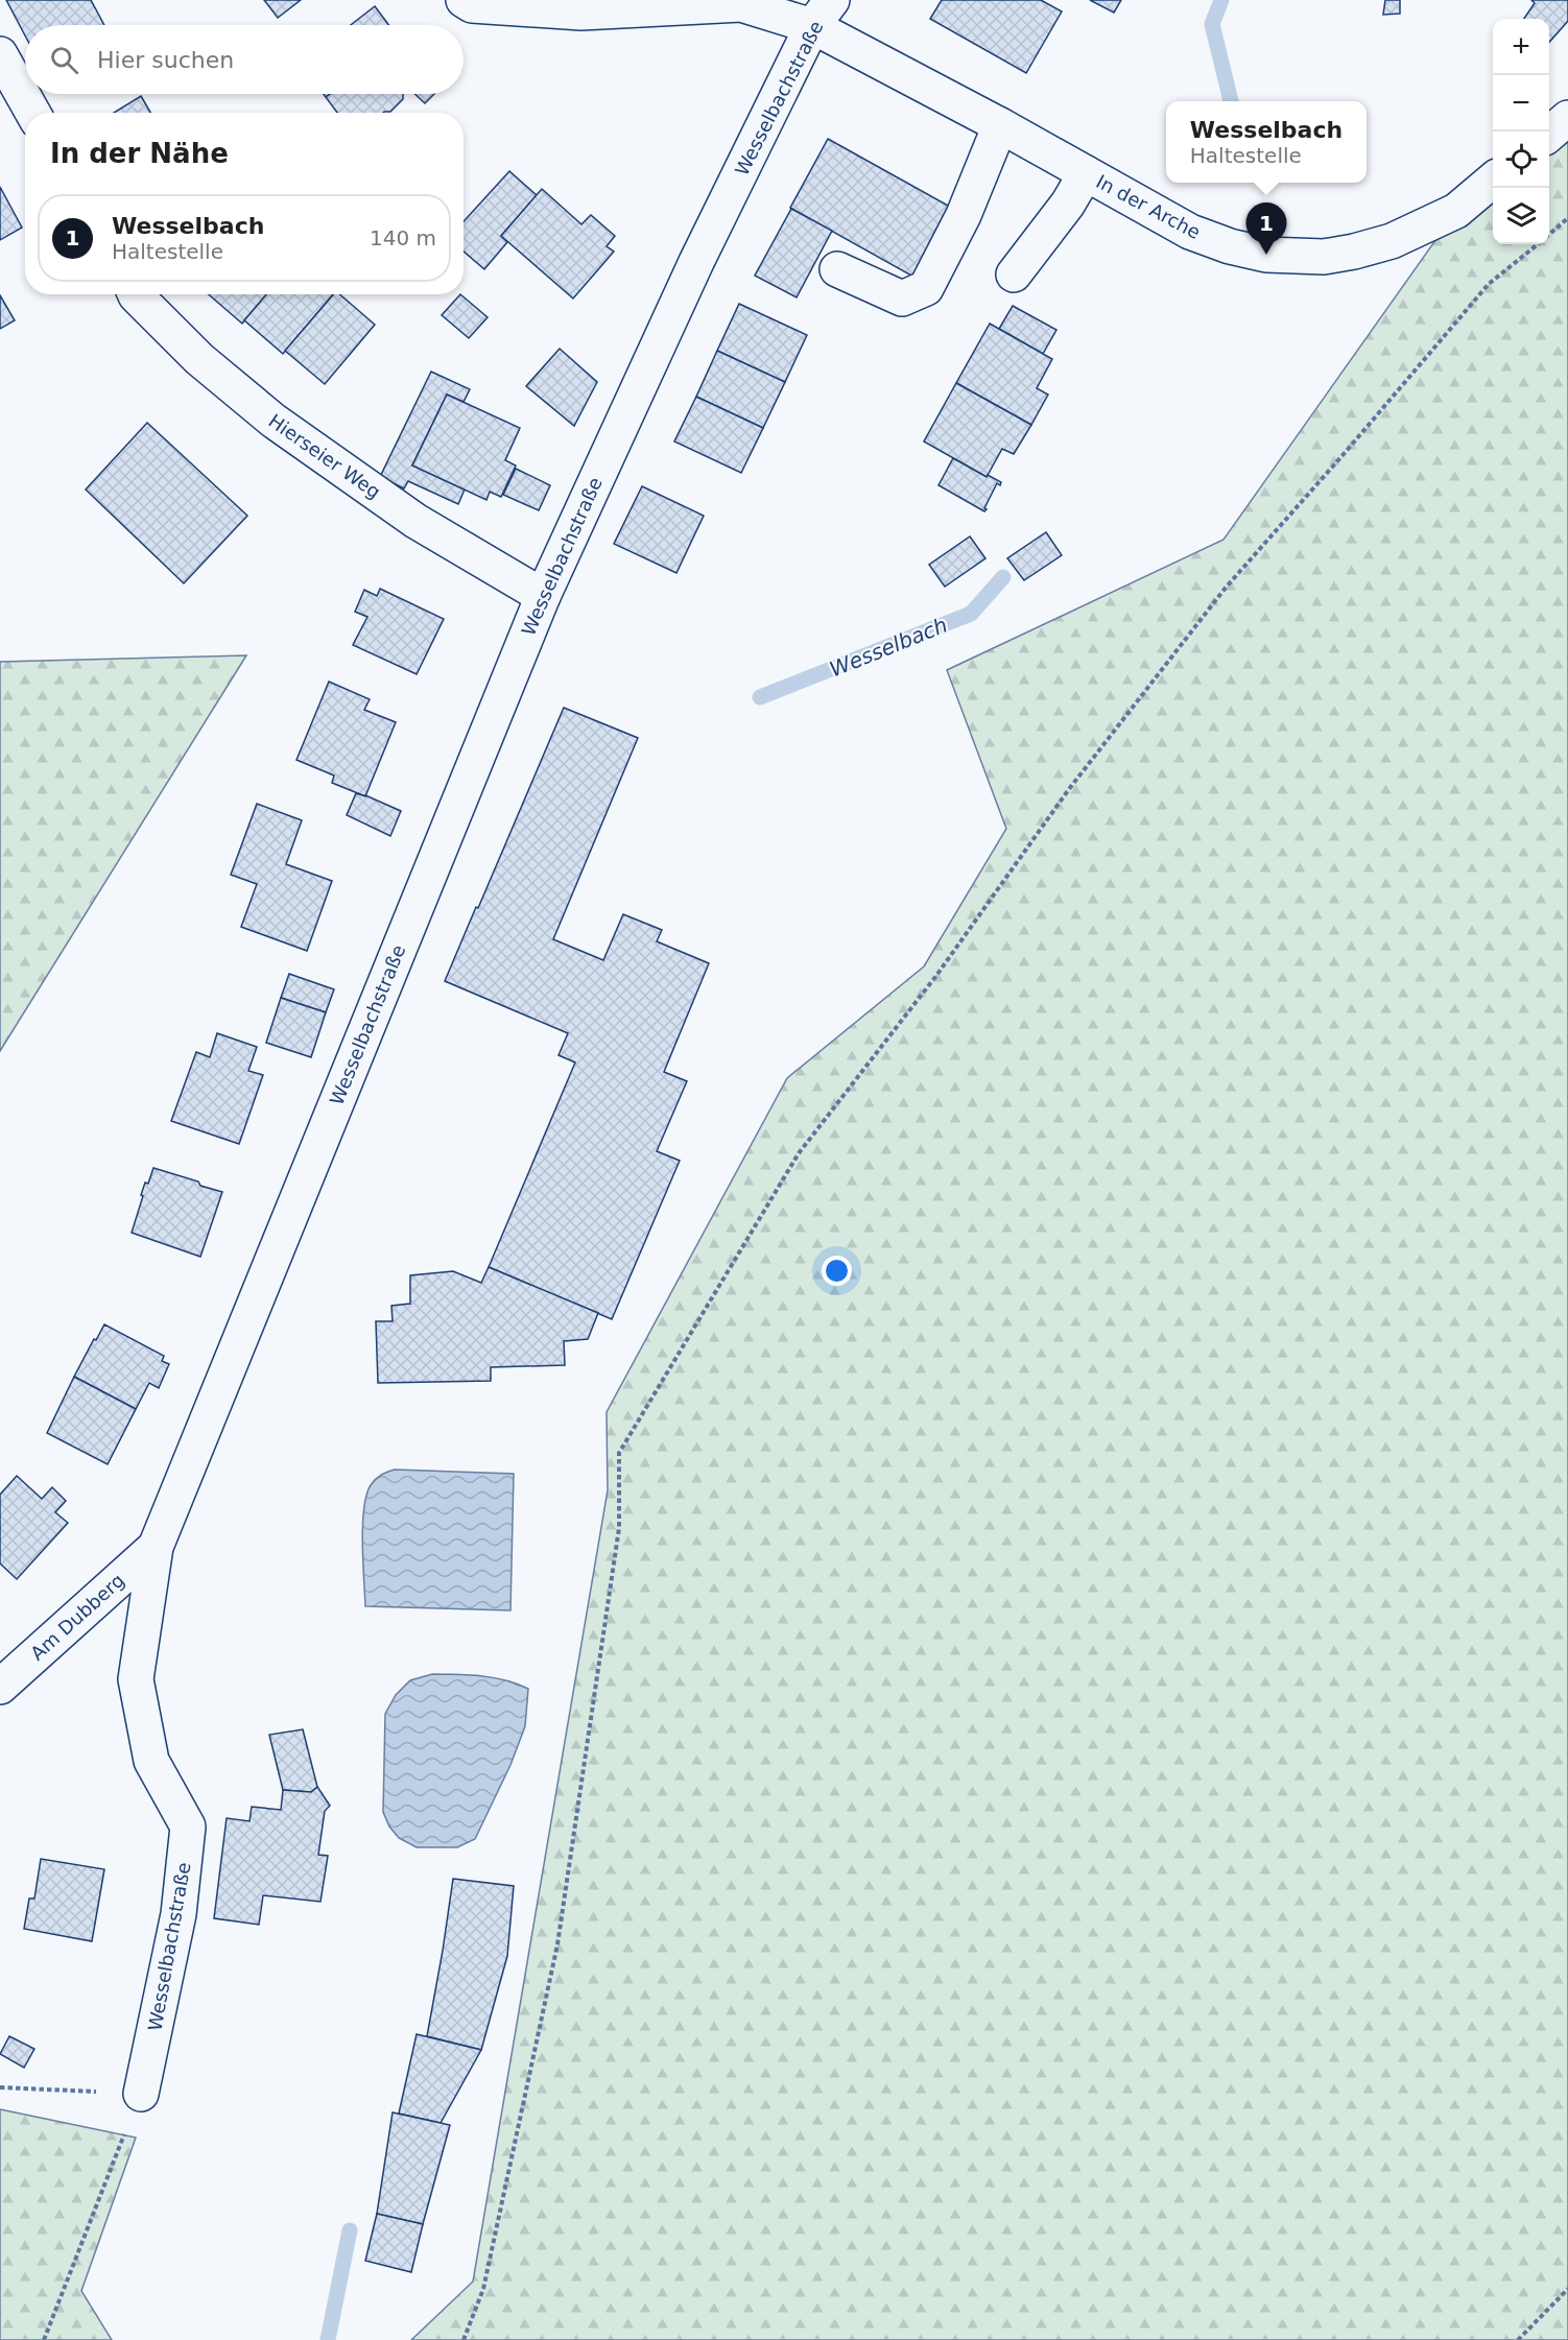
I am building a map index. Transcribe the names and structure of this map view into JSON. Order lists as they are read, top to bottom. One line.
{"streets":{"street":["Wesselbachstraße","In der Arche","Hierseier Weg","Am Dubberg"]},"crossings":[["Wesselbachstraße","In der Arche"],["Wesselbachstraße","Hierseier Weg"],["Wesselbachstraße","Am Dubberg"]],"water":["Wesselbach"],"page":{"map_buttons":["+","−"],"search":"Hier suchen","popup":["Wesselbach","Haltestelle"],"heading":"In der Nähe","list":[{"mark":"1","name":"Wesselbach","note":"Haltestelle","value":"140 m"}],"pins":"1"}}
